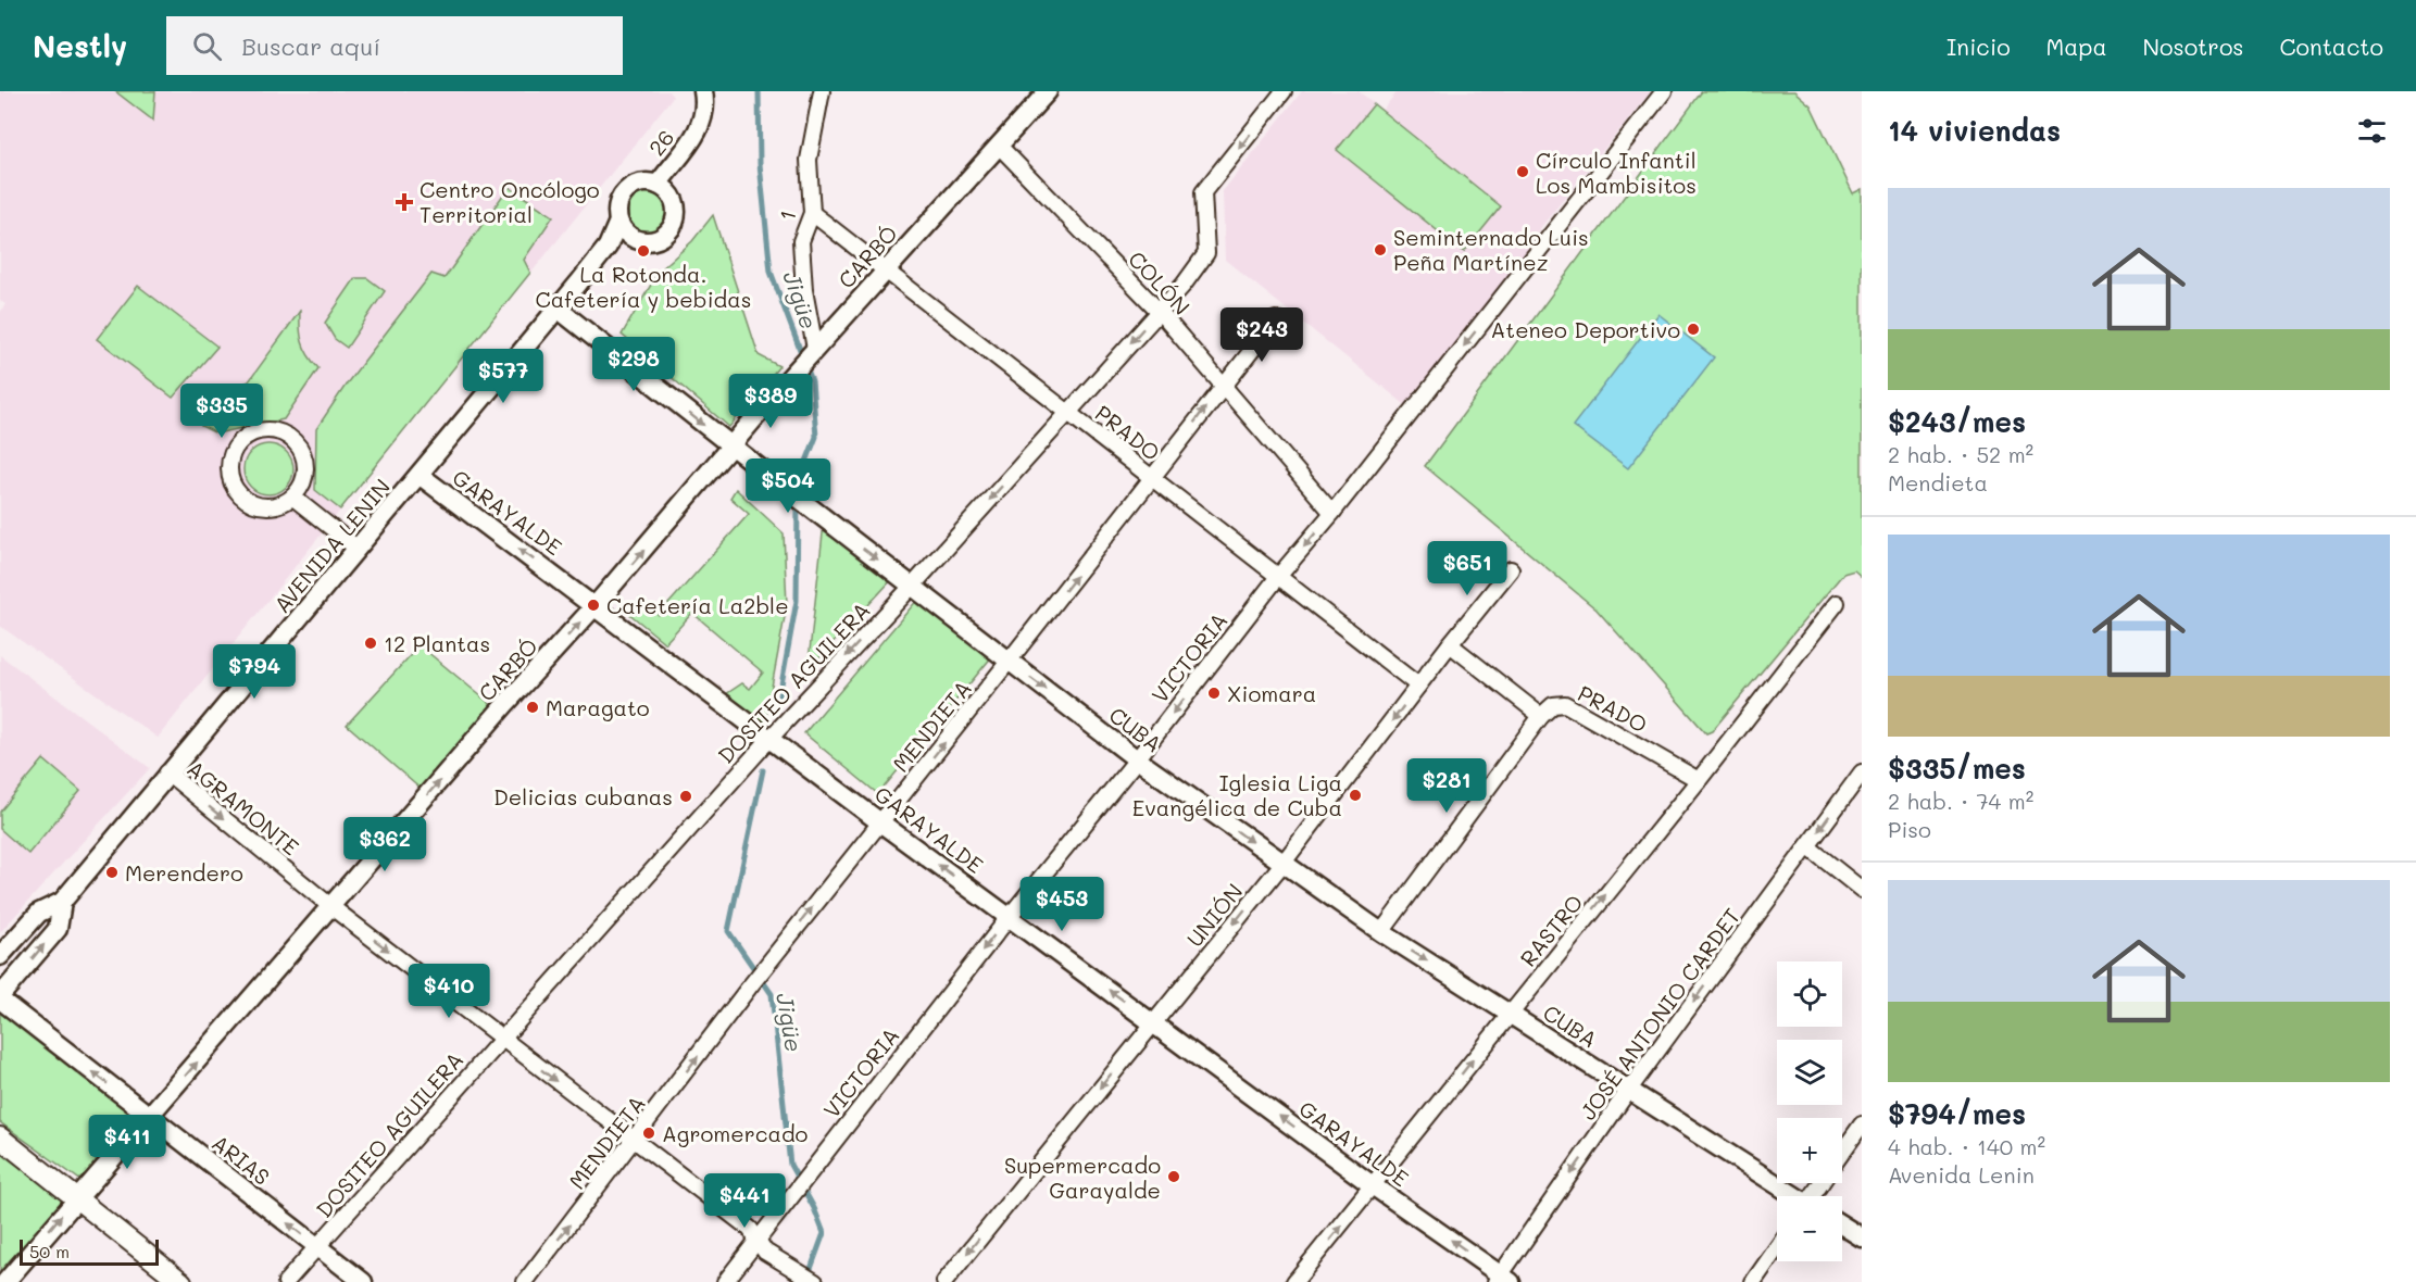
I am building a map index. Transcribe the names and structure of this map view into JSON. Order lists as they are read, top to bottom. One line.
{"streets":{"street":["26","1","CARBÓ","COLÓN","PRADO","GARAYALDE","AVENIDA LENIN","VICTORIA","DOSITEO AGUILERA","MENDIETA","CUBA","AGRAMONTE","UNIÓN","RASTRO","JOSÉ ANTONIO CARDET","ARIAS"]},"crossings":[["26","AVENIDA LENIN"],["1","CARBÓ"],["1","PRADO"],["CARBÓ","COLÓN"],["CARBÓ","PRADO"],["CARBÓ","GARAYALDE"],["CARBÓ","CUBA"],["CARBÓ","AGRAMONTE"],["CARBÓ","ARIAS"],["COLÓN","VICTORIA"],["COLÓN","DOSITEO AGUILERA"],["COLÓN","MENDIETA"],["PRADO","VICTORIA"],["PRADO","DOSITEO AGUILERA"],["PRADO","MENDIETA"],["PRADO","UNIÓN"],["PRADO","RASTRO"],["GARAYALDE","AVENIDA LENIN"],["GARAYALDE","VICTORIA"],["GARAYALDE","DOSITEO AGUILERA"],["GARAYALDE","MENDIETA"],["GARAYALDE","UNIÓN"],["GARAYALDE","RASTRO"],["GARAYALDE","JOSÉ ANTONIO CARDET"],["AVENIDA LENIN","CUBA"],["AVENIDA LENIN","AGRAMONTE"],["AVENIDA LENIN","ARIAS"],["VICTORIA","CUBA"],["VICTORIA","AGRAMONTE"],["DOSITEO AGUILERA","CUBA"],["DOSITEO AGUILERA","AGRAMONTE"],["DOSITEO AGUILERA","ARIAS"],["MENDIETA","CUBA"],["MENDIETA","AGRAMONTE"],["CUBA","UNIÓN"],["CUBA","RASTRO"],["CUBA","JOSÉ ANTONIO CARDET"]],"one_way":["CARBÓ","GARAYALDE","VICTORIA","DOSITEO AGUILERA","MENDIETA","CUBA","AGRAMONTE","UNIÓN","RASTRO","JOSÉ ANTONIO CARDET","ARIAS"],"water":["Jigüe"],"places":{"other":["Círculo Infantil Los Mambisitos","Seminternado Luis Peña Martínez","La Rotonda. Cafetería y bebidas","Ateneo Deportivo","Cafetería La2ble","12 Plantas","Xiomara","Maragato","Iglesia Liga Evangélica de Cuba","Delicias cubanas","Merendero","Agromercado","Supermercado Garayalde"],"health":["Centro Oncólogo Territorial"]},"scale_bar":"50 m","page":{"header":"Nestly","search":"Buscar aquí","nav":["Inicio","Mapa","Nosotros","Contacto"],"heading":"14 viviendas","list":[{"name":"$243/mes","note":"2 hab. · 52 m² · Mendieta"},{"name":"$335/mes","note":"2 hab. · 74 m² · Piso"},{"name":"$794/mes","note":"4 hab. · 140 m² · Avenida Lenin"}],"price":["$243","$298","$577","$389","$335","$504","$651","$794","$281","$362","$453","$410","$411","$441"],"map_buttons":["+","−"],"scale":"50 m"}}
